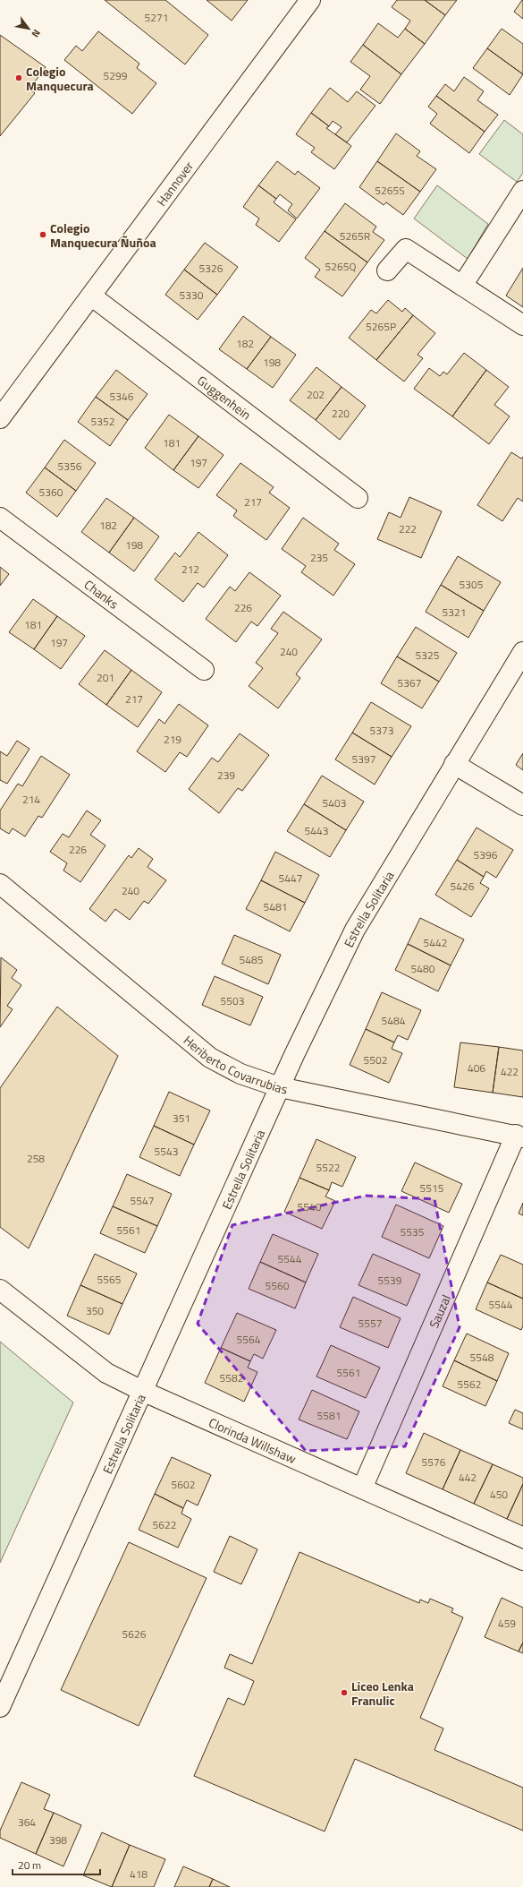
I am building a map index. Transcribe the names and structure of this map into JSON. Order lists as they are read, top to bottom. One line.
{"streets":{"street":["Hannover","Guggenhein","Chanks","Estrella Solitaria","Heriberto Covarrubias","Sauzal","Clorinda Willshaw"]},"crossings":[["Hannover","Guggenhein"],["Estrella Solitaria","Heriberto Covarrubias"],["Estrella Solitaria","Clorinda Willshaw"],["Heriberto Covarrubias","Sauzal"],["Sauzal","Clorinda Willshaw"]],"places":["Colegio Manquecura","Colegio Manquecura Ñuñoa","Liceo Lenka Franulic"],"house_numbers":["5271","5299","5265S","5265R","5265Q","5326","5330","5265P","182","198","202","5346","220","5352","181","197","5356","5360","217","182","222","198","235","212","5305","226","5321","181","197","240","5325","201","5367","217","5373","219","5397","239","214","5403","5443","226","5396","5447","5426","240","5481","5442","5485","5480","5503","5484","5502","406","422","351","5543","258","5522","5515","5547","5540","5561","5535","5544","5565","5539","5560","5544","350","5557","5564","5548","5561","5582","5562","5581","5576","442","5602","450","5622","459","5626","364","398","418"],"scale_bar":"20 m","north":"bottom right"}
